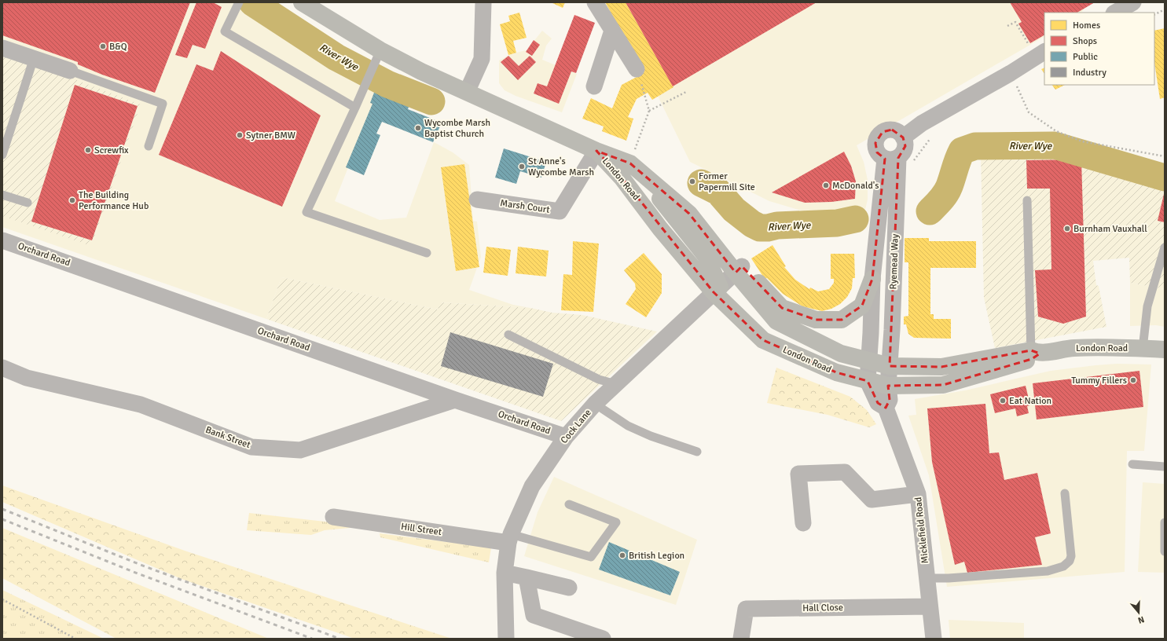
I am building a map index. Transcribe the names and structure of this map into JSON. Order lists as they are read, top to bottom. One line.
{"streets":{"main road":["London Road"],"street":["Marsh Court","Orchard Road","Ryemead Way","Cock Lane","Bank Street","Hill Street","Micklefield Road","Hall Close"]},"crossings":[["London Road","Marsh Court"],["London Road","Ryemead Way"],["London Road","Cock Lane"],["London Road","Micklefield Road"],["Orchard Road","Cock Lane"],["Orchard Road","Bank Street"],["Ryemead Way","Micklefield Road"],["Cock Lane","Hill Street"],["Micklefield Road","Hall Close"]],"water":["River Wye"],"places":["B&Q","Wycombe Marsh Baptist Church","Sytner BMW","Screwfix","St Anne's Wycombe Marsh","Former Papermill Site","McDonald's","The Building Performance Hub","Burnham Vauxhall","Tummy Fillers","Eat Nation","British Legion"],"legend":["Homes","Shops","Public","Industry"],"north":"bottom"}
